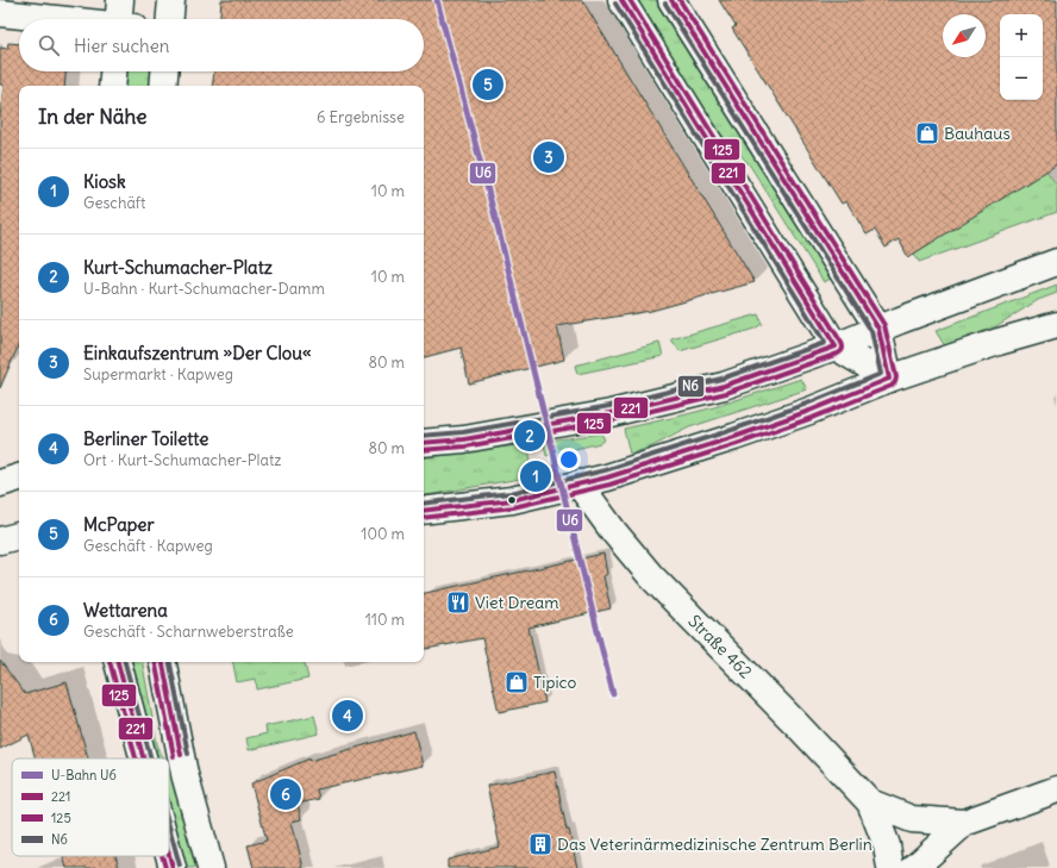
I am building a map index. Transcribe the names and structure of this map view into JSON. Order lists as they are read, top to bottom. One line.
{"streets":{"main road":["Straße 462"]},"places":{"shop":["Bauhaus","Tipico"],"restaurant":["Viet Dream"],"building":["Das Veterinärmedizinische Zentrum Berlin"]},"lines":["metro line U6","transit line 221","transit line 125","transit line N6"],"legend":["U-Bahn U6","221","125","N6"],"north":"bottom left","page":{"map_buttons":["+","−"],"search":"Hier suchen","pins":["5","3","2","1","4","6"],"heading":["In der Nähe","6 Ergebnisse"],"list":[{"mark":"1","name":"Kiosk","note":"Geschäft","value":"10 m"},{"mark":"2","name":"Kurt-Schumacher-Platz","note":"U-Bahn · Kurt-Schumacher-Damm","value":"10 m"},{"mark":"3","name":"Einkaufszentrum »Der Clou«","note":"Supermarkt · Kapweg","value":"80 m"},{"mark":"4","name":"Berliner Toilette","note":"Ort · Kurt-Schumacher-Platz","value":"80 m"},{"mark":"5","name":"McPaper","note":"Geschäft · Kapweg","value":"100 m"},{"mark":"6","name":"Wettarena","note":"Geschäft · Scharnweberstraße","value":"110 m"}]}}
